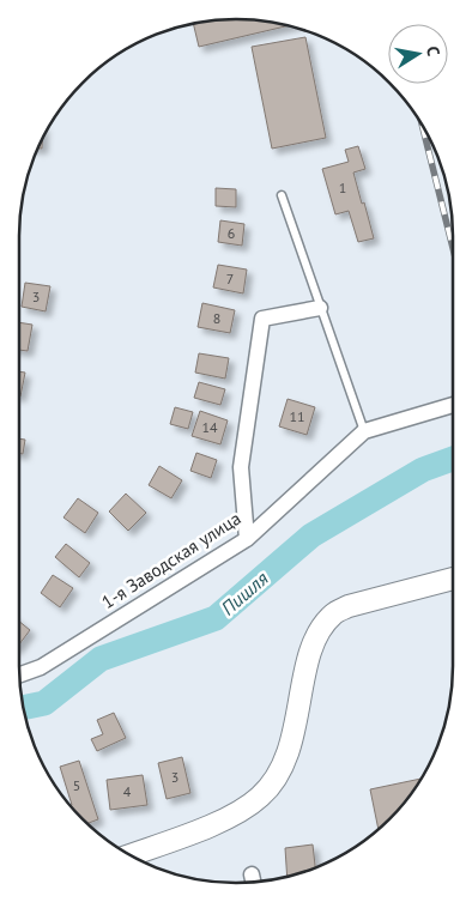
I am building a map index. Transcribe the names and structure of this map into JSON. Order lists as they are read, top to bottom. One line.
{"streets":{"street":["1-я Заводская улица"]},"water":["Пишля"],"house_numbers":["1","6","7","3","8","11","14","3","5","4"],"north":"right"}
